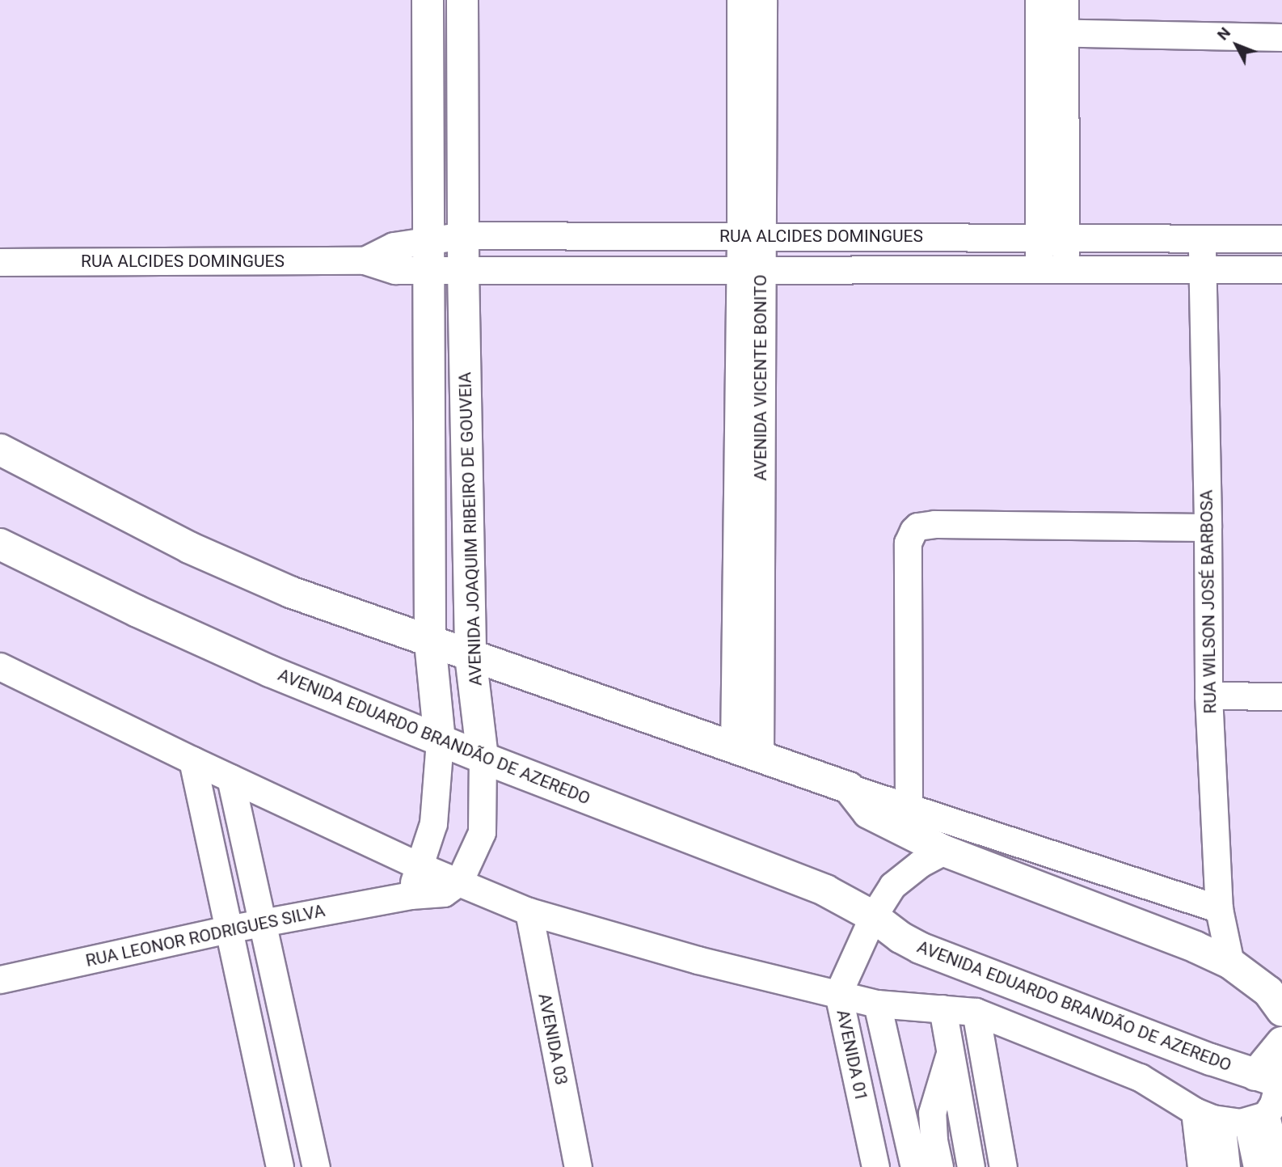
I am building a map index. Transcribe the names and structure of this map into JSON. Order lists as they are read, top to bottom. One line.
{"streets":{"main road":["AVENIDA JOAQUIM RIBEIRO DE GOUVEIA","AVENIDA EDUARDO BRANDÃO DE AZEREDO"],"street":["RUA ALCIDES DOMINGUES","AVENIDA VICENTE BONITO","RUA WILSON JOSÉ BARBOSA","RUA LEONOR RODRIGUES SILVA","AVENIDA 03","AVENIDA 01"]},"crossings":[["RUA ALCIDES DOMINGUES","AVENIDA VICENTE BONITO"],["RUA ALCIDES DOMINGUES","AVENIDA JOAQUIM RIBEIRO DE GOUVEIA"],["RUA ALCIDES DOMINGUES","RUA WILSON JOSÉ BARBOSA"],["AVENIDA JOAQUIM RIBEIRO DE GOUVEIA","AVENIDA EDUARDO BRANDÃO DE AZEREDO"],["AVENIDA JOAQUIM RIBEIRO DE GOUVEIA","RUA LEONOR RODRIGUES SILVA"],["AVENIDA EDUARDO BRANDÃO DE AZEREDO","AVENIDA 01"]],"north":"top left"}
